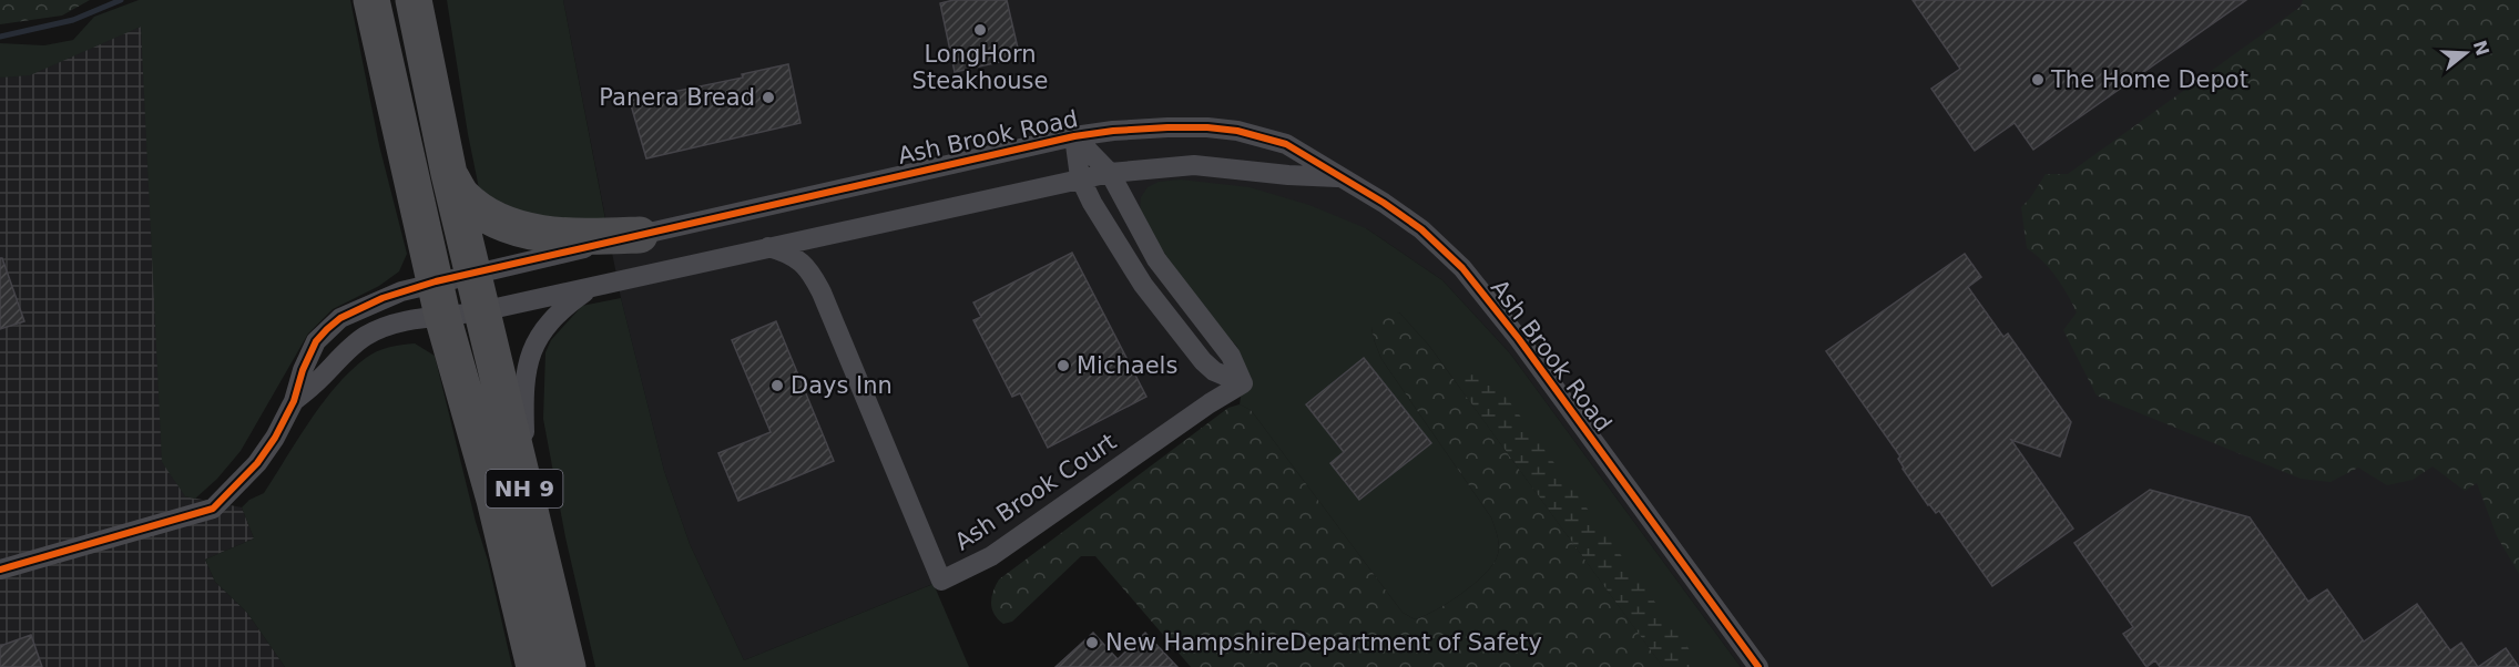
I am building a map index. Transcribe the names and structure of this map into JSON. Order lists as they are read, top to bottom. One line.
{"streets":{"highway":["NH 9"],"street":["Ash Brook Road","Ash Brook Court"]},"crossings":[["Ash Brook Road","NH 9"]],"places":["LongHorn Steakhouse","The Home Depot","Panera Bread","Michaels","Days Inn","New HampshireDepartment of Safety"],"north":"right"}
